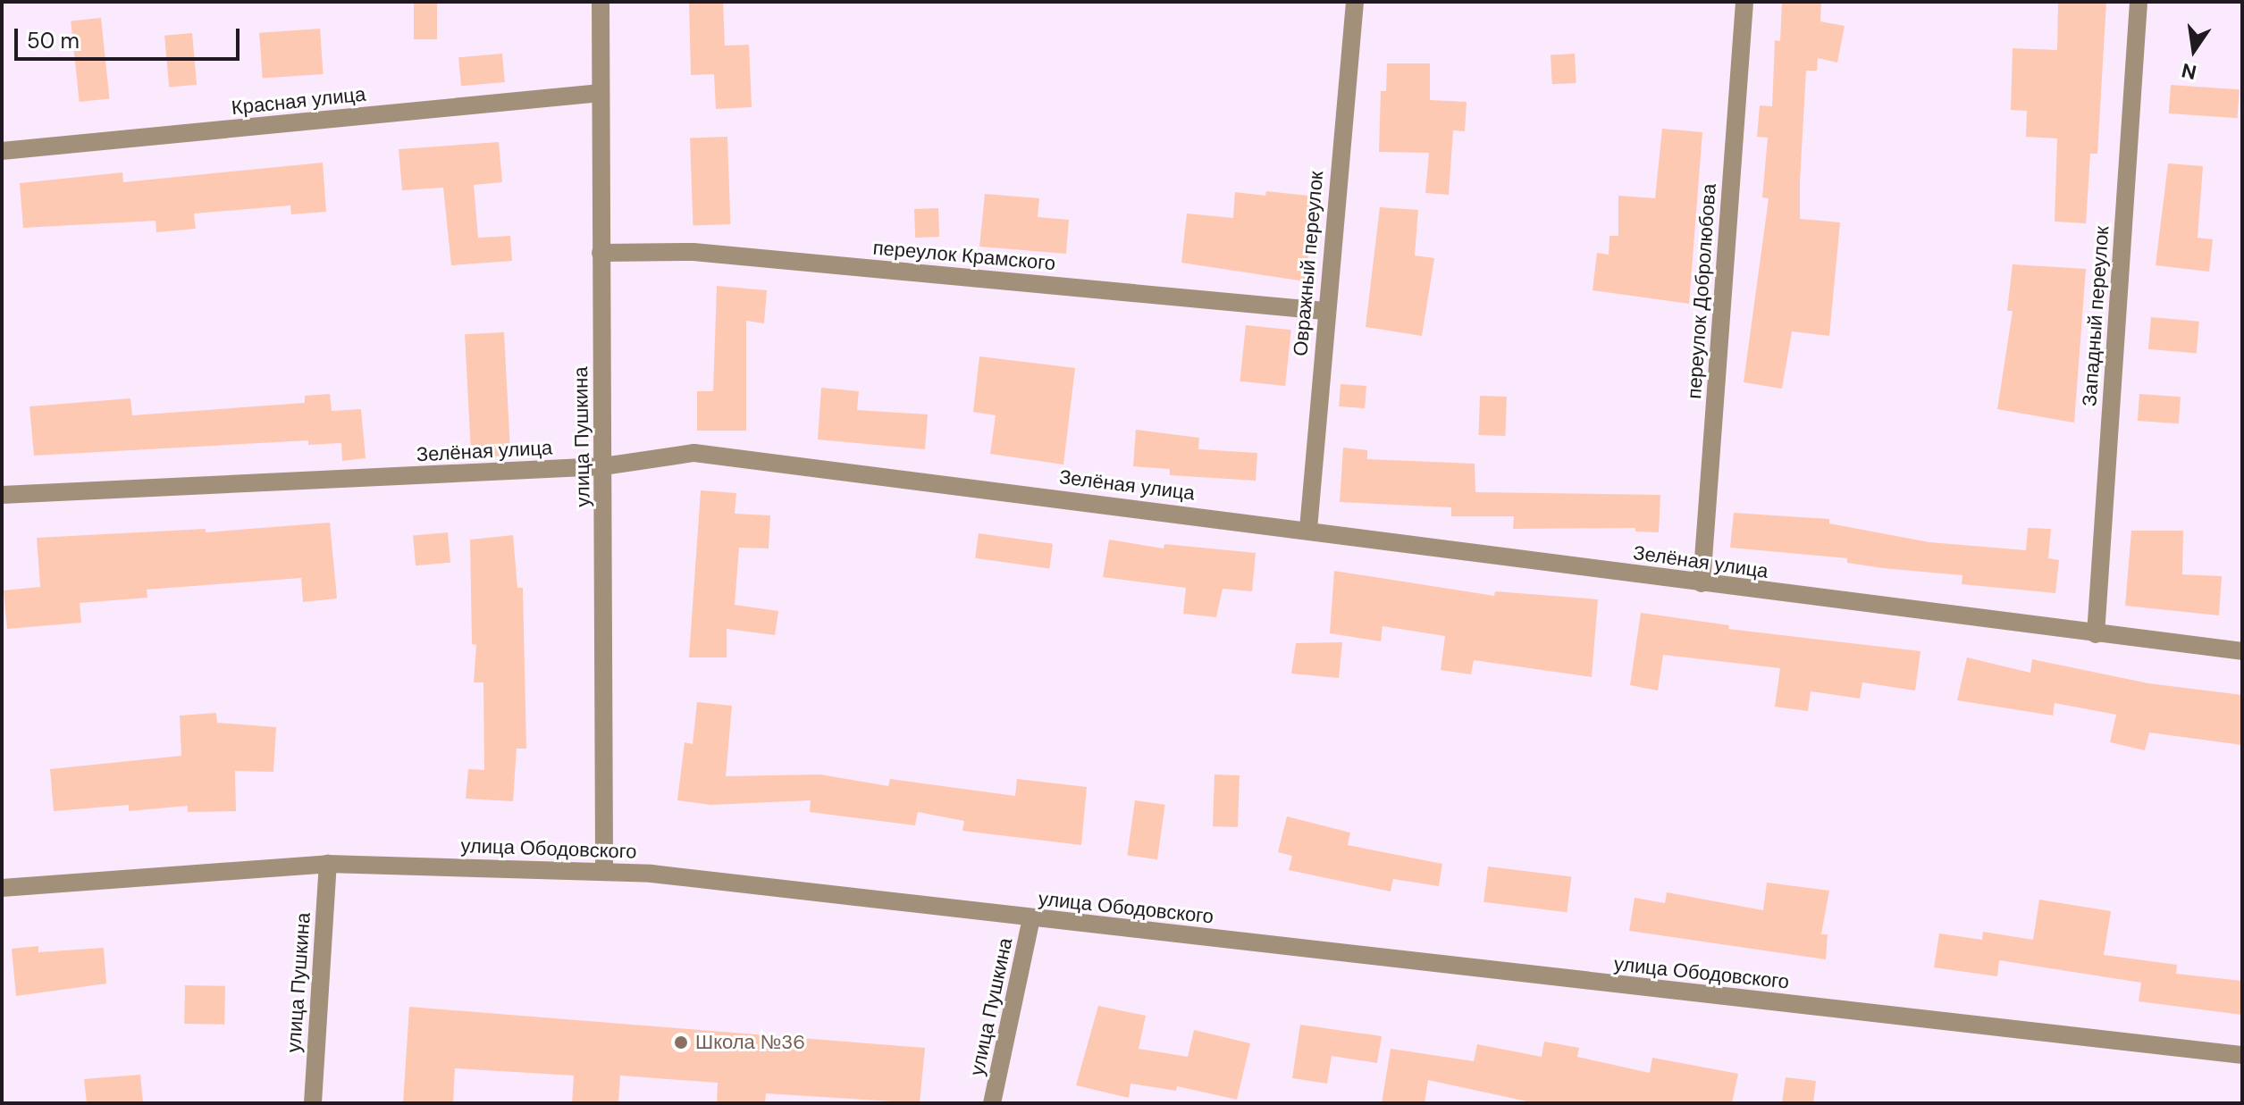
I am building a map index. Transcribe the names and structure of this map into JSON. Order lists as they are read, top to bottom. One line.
{"streets":{"street":["Красная улица","переулок Крамского","Овражный переулок","переулок Добролюбова","Западный переулок","улица Пушкина","Зелёная улица","улица Ободовского"]},"crossings":[["Красная улица","улица Пушкина"],["переулок Крамского","Овражный переулок"],["переулок Крамского","улица Пушкина"],["Овражный переулок","Зелёная улица"],["переулок Добролюбова","Зелёная улица"],["Западный переулок","Зелёная улица"],["улица Пушкина","Зелёная улица"],["улица Пушкина","улица Ободовского"]],"places":["Школа №36"],"scale_bar":"50 m","north":"bottom"}
